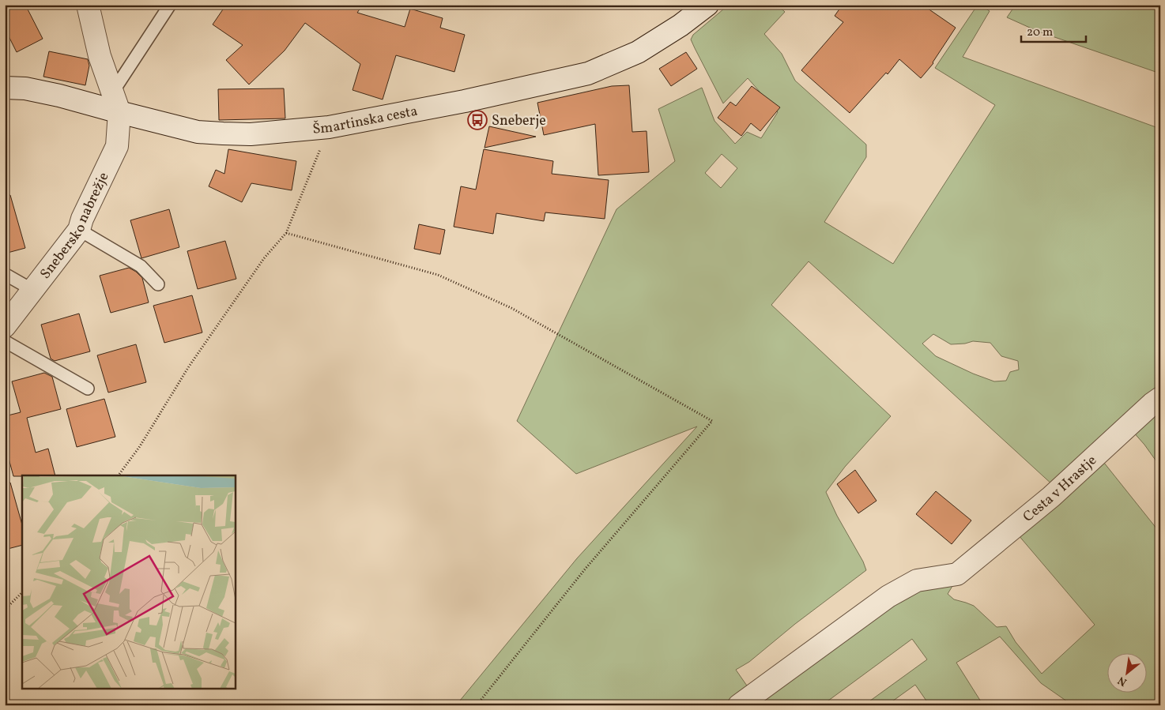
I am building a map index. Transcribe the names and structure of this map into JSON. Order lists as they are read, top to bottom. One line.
{"streets":{"street":["Šmartinska cesta","Snebersko nabrežje","Cesta v Hrastje"]},"crossings":[["Šmartinska cesta","Snebersko nabrežje"]],"places":{"bus stop":["Sneberje"]},"scale_bar":"20 m","north":"bottom left"}
